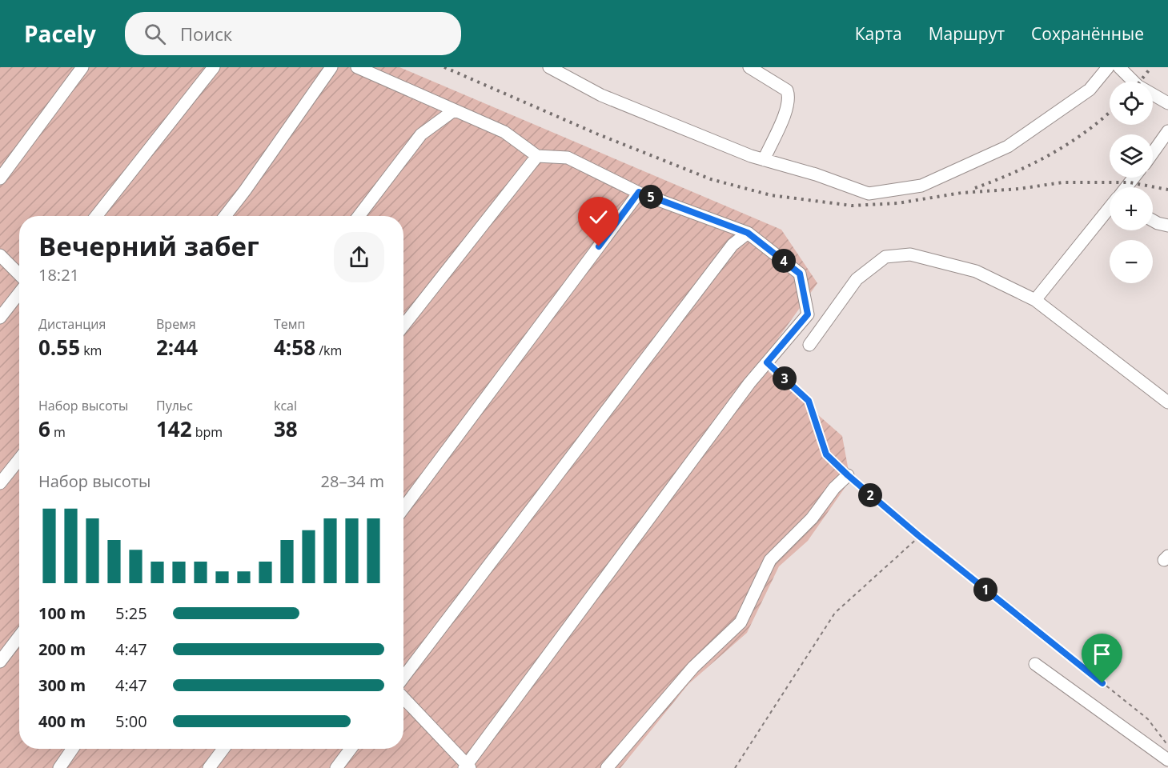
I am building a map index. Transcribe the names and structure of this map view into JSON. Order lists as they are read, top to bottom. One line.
{"page":{"header":"Pacely","search":"Поиск","nav":["Карта","Маршрут","Сохранённые"],"map_buttons":["+","−"],"pins":["5","4","3","2","1"],"heading":["Вечерний забег","18:21"],"stats":[["Дистанция","0.55 km"],["Время","2:44"],["Темп","4:58 /km"],["Набор высоты","6 m"],["Пульс","142 bpm"],["kcal","38"]],"chart":["Набор высоты","28–34 m"],"list":[{"name":"100 m","note":"5:25"},{"name":"200 m","note":"4:47"},{"name":"300 m","note":"4:47"},{"name":"400 m","note":"5:00"}]}}
